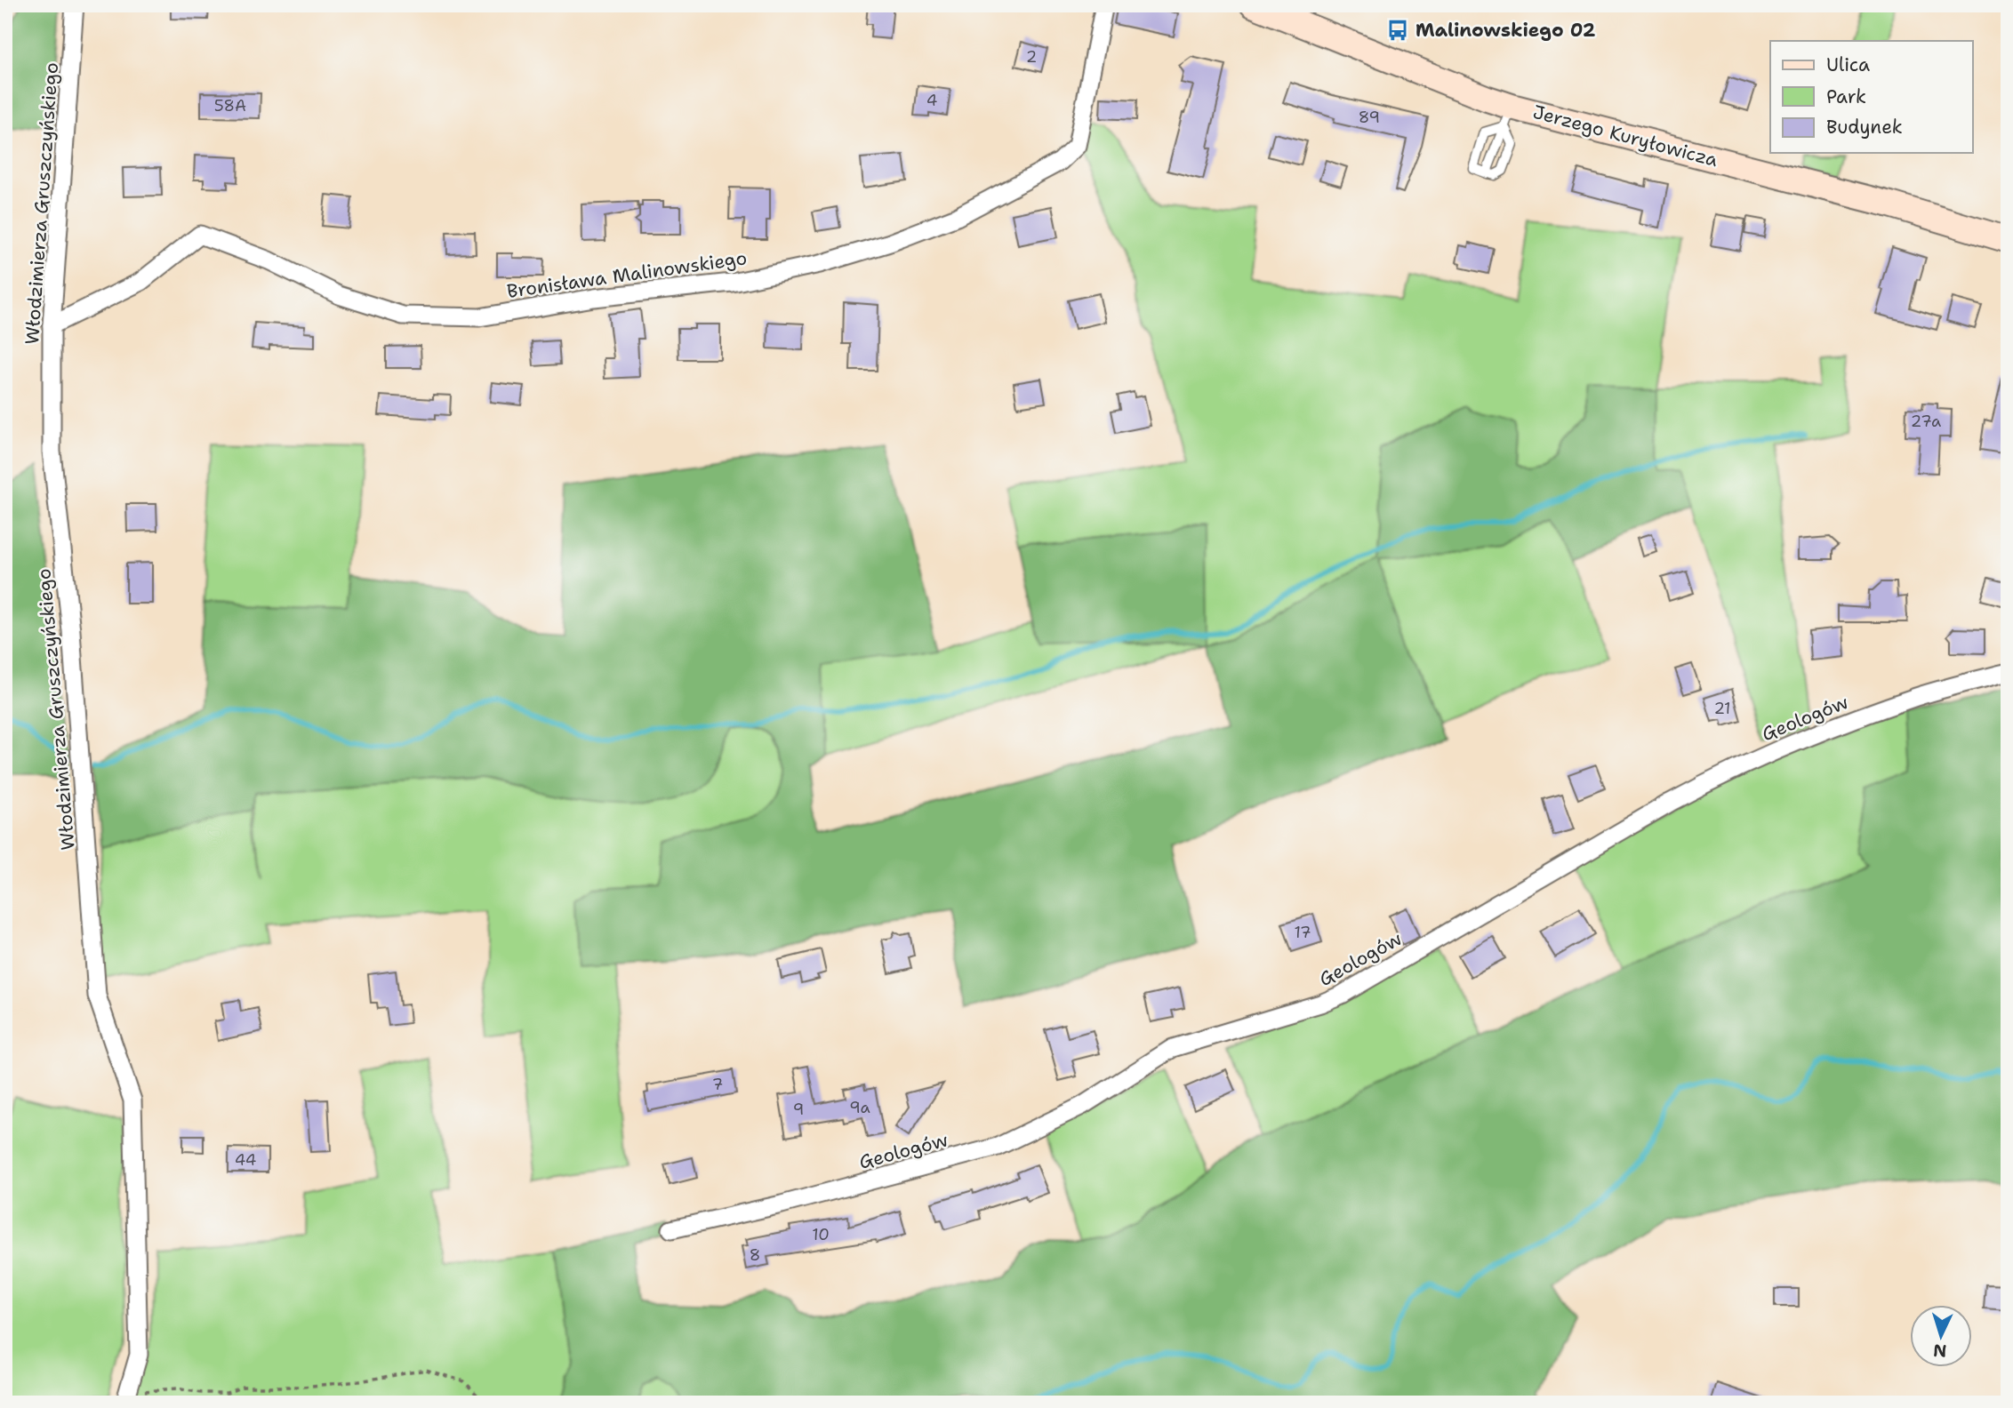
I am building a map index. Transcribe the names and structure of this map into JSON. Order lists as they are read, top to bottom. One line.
{"streets":{"street":["Jerzego Kuryłowicza","Włodzimierza Gruszczyńskiego","Bronisława Malinowskiego","Geologów"]},"crossings":[["Włodzimierza Gruszczyńskiego","Bronisława Malinowskiego"]],"places":{"bus stop":["Malinowskiego 02"]},"house_numbers":["2","4","58A","89","27a","21","17","7","9a","9","44","10","8"],"legend":["Ulica","Park","Budynek"],"north":"bottom"}
